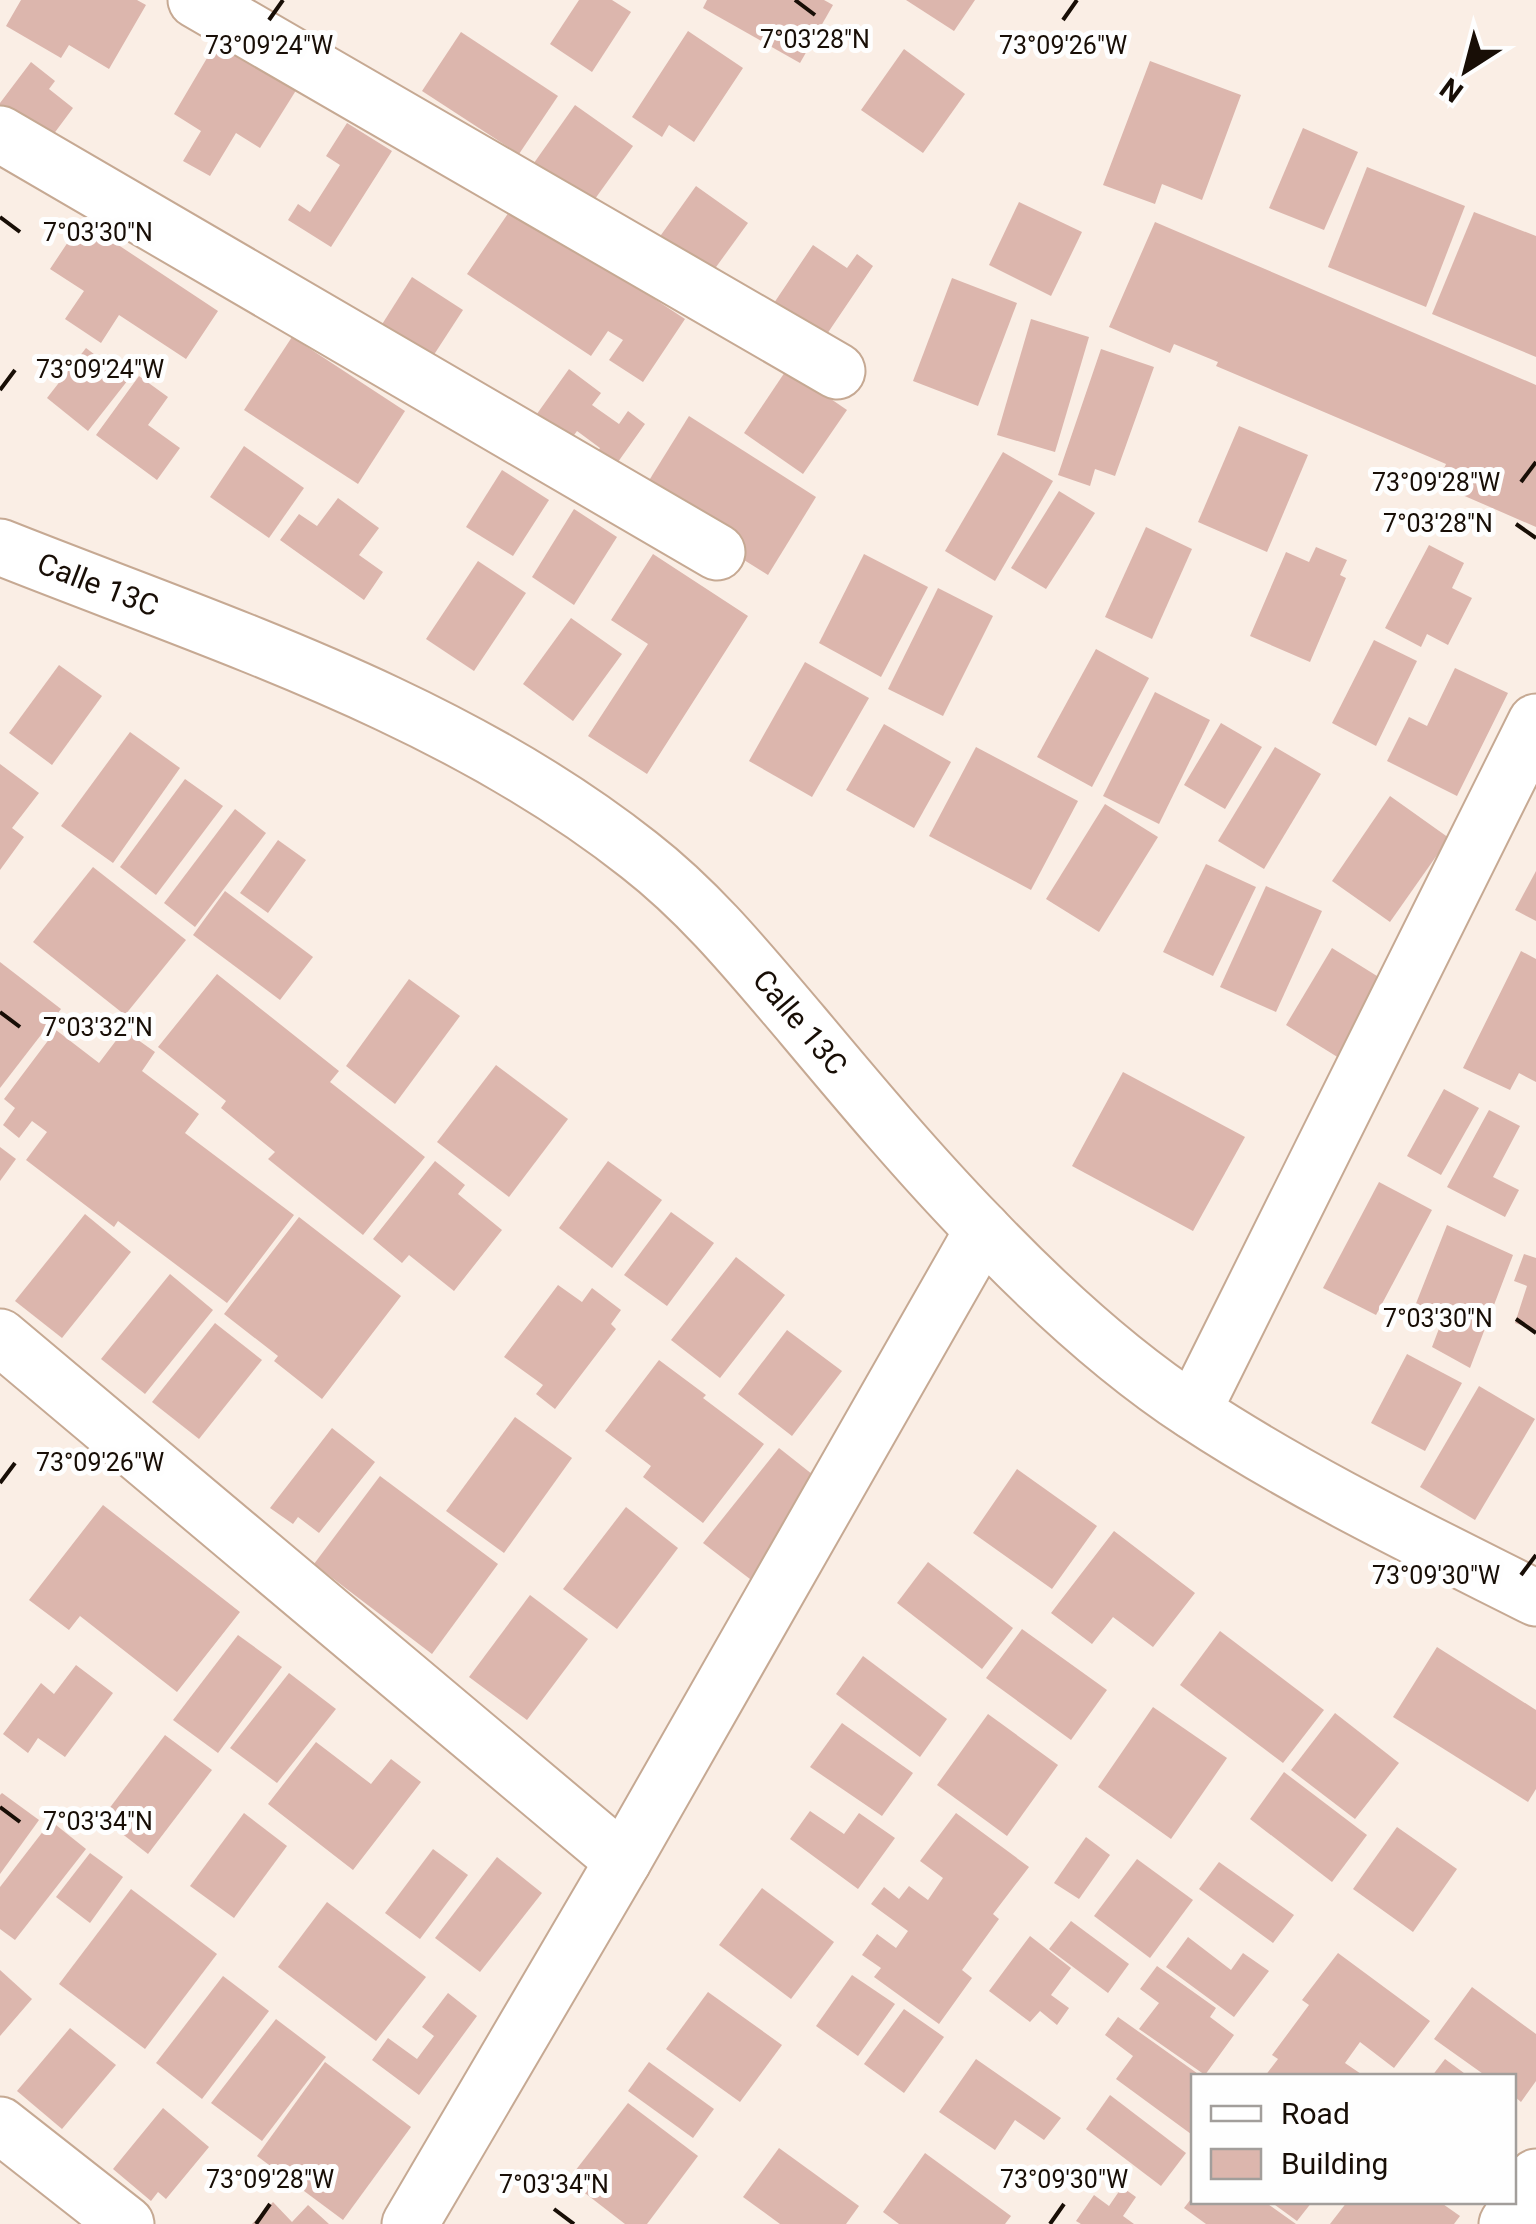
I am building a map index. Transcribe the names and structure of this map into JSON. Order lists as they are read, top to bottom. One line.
{"streets":{"street":["Calle 13C"]},"legend":["Road","Building"],"north":"bottom left","coordinates":["7°03'28\"N","73°09'26\"W","73°09'24\"W","7°03'30\"N","73°09'28\"W","7°03'32\"N","73°09'30\"W","7°03'34\"N"]}
